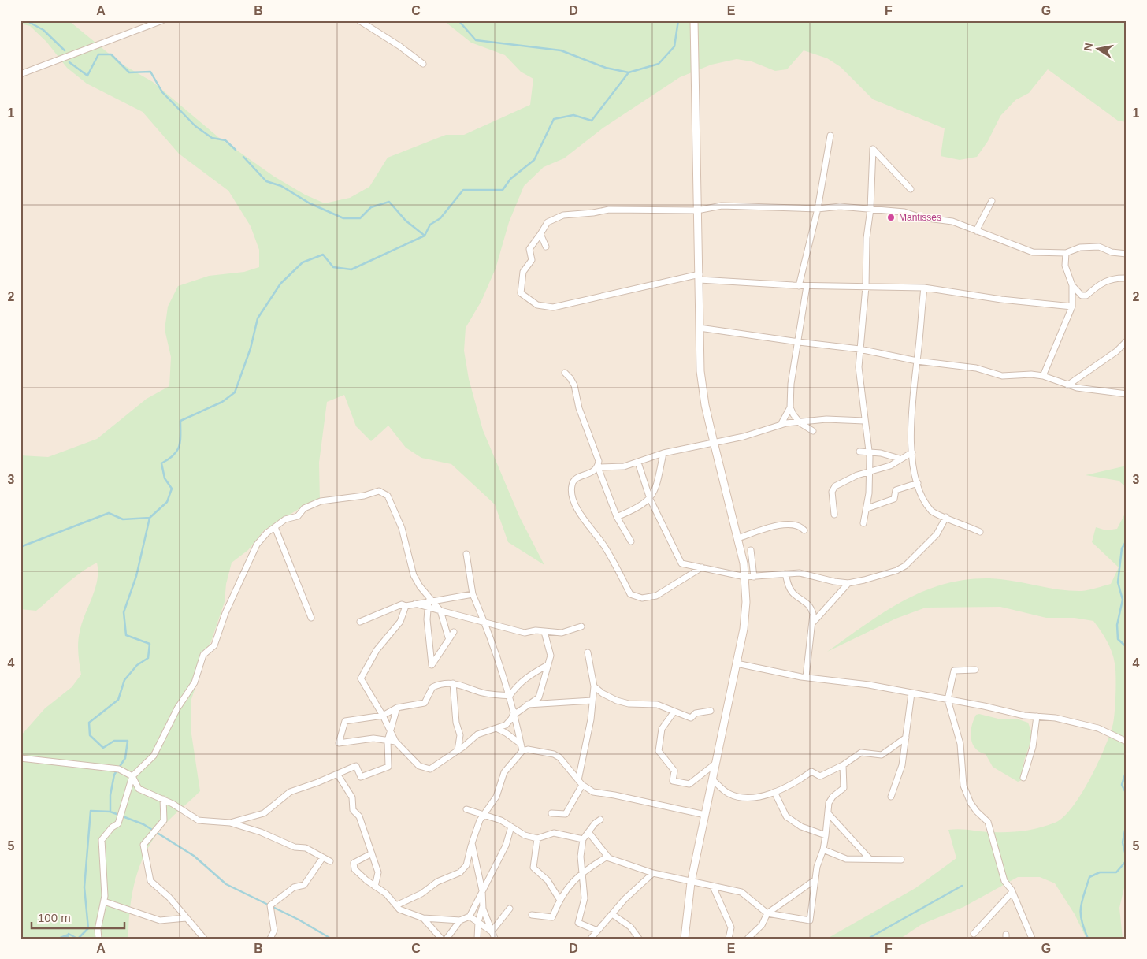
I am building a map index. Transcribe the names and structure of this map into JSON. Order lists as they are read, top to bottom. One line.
{"places":["Mantisses"],"scale_bar":"100 m","north":"left","grid":{"columns":["A","B","C","D","E","F","G"],"rows":["1","2","3","4","5"]}}
